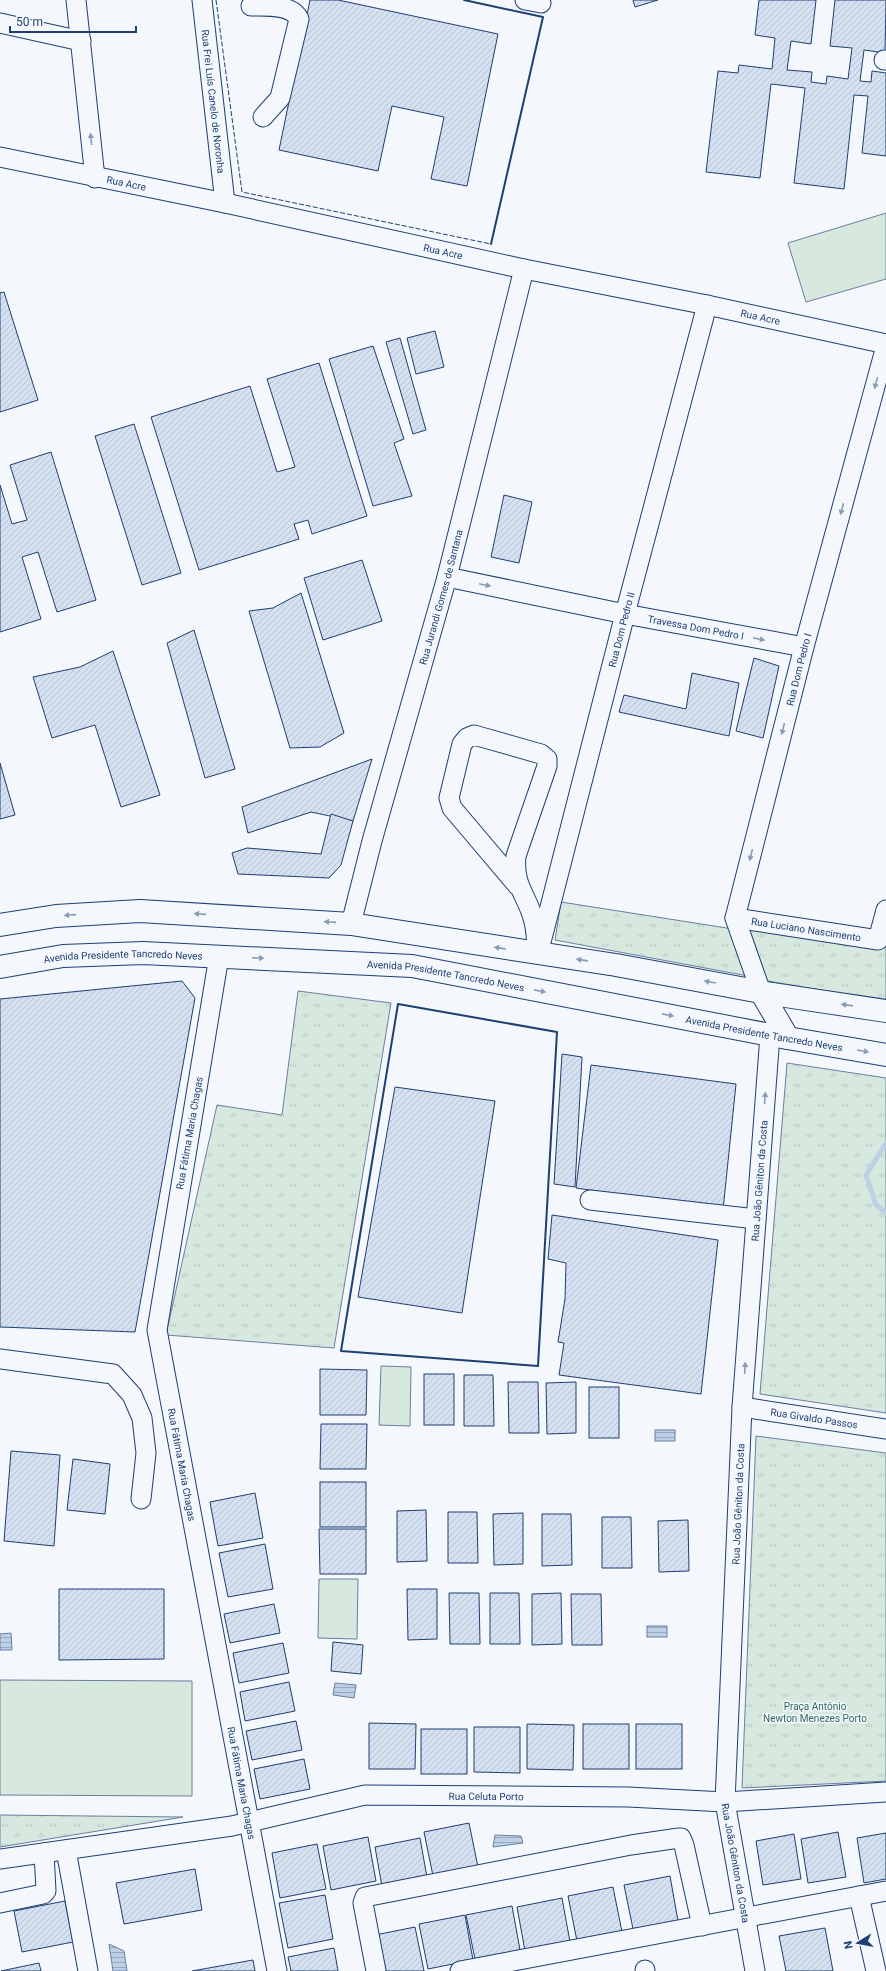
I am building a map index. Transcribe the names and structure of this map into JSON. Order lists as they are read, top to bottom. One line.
{"streets":{"main road":["Avenida Presidente Tancredo Neves"],"street":["Rua Frei Luís Canelo de Noronha","Rua Acre","Rua Jurandi Gomes de Santana","Travessa Dom Pedro I","Rua Dom Pedro II","Rua Dom Pedro I","Rua Luciano Nascimento","Rua Fátima Maria Chagas","Rua João Gêniton da Costa","Rua Givaldo Passos","Rua Celuta Porto"]},"crossings":[["Rua Frei Luís Canelo de Noronha","Rua Acre"],["Rua Acre","Rua Jurandi Gomes de Santana"],["Rua Acre","Rua Dom Pedro II"],["Rua Acre","Rua Dom Pedro I"],["Rua Jurandi Gomes de Santana","Travessa Dom Pedro I"],["Travessa Dom Pedro I","Rua Dom Pedro II"],["Travessa Dom Pedro I","Rua Dom Pedro I"],["Rua Dom Pedro I","Rua Luciano Nascimento"],["Avenida Presidente Tancredo Neves","Rua Fátima Maria Chagas"],["Avenida Presidente Tancredo Neves","Rua João Gêniton da Costa"],["Rua Fátima Maria Chagas","Rua Celuta Porto"],["Rua João Gêniton da Costa","Rua Givaldo Passos"],["Rua João Gêniton da Costa","Rua Celuta Porto"]],"one_way":["Travessa Dom Pedro I","Rua Dom Pedro I","Rua João Gêniton da Costa"],"parks":["Praça Antônio Newton Menezes Porto"],"scale_bar":"50 m","north":"left"}
